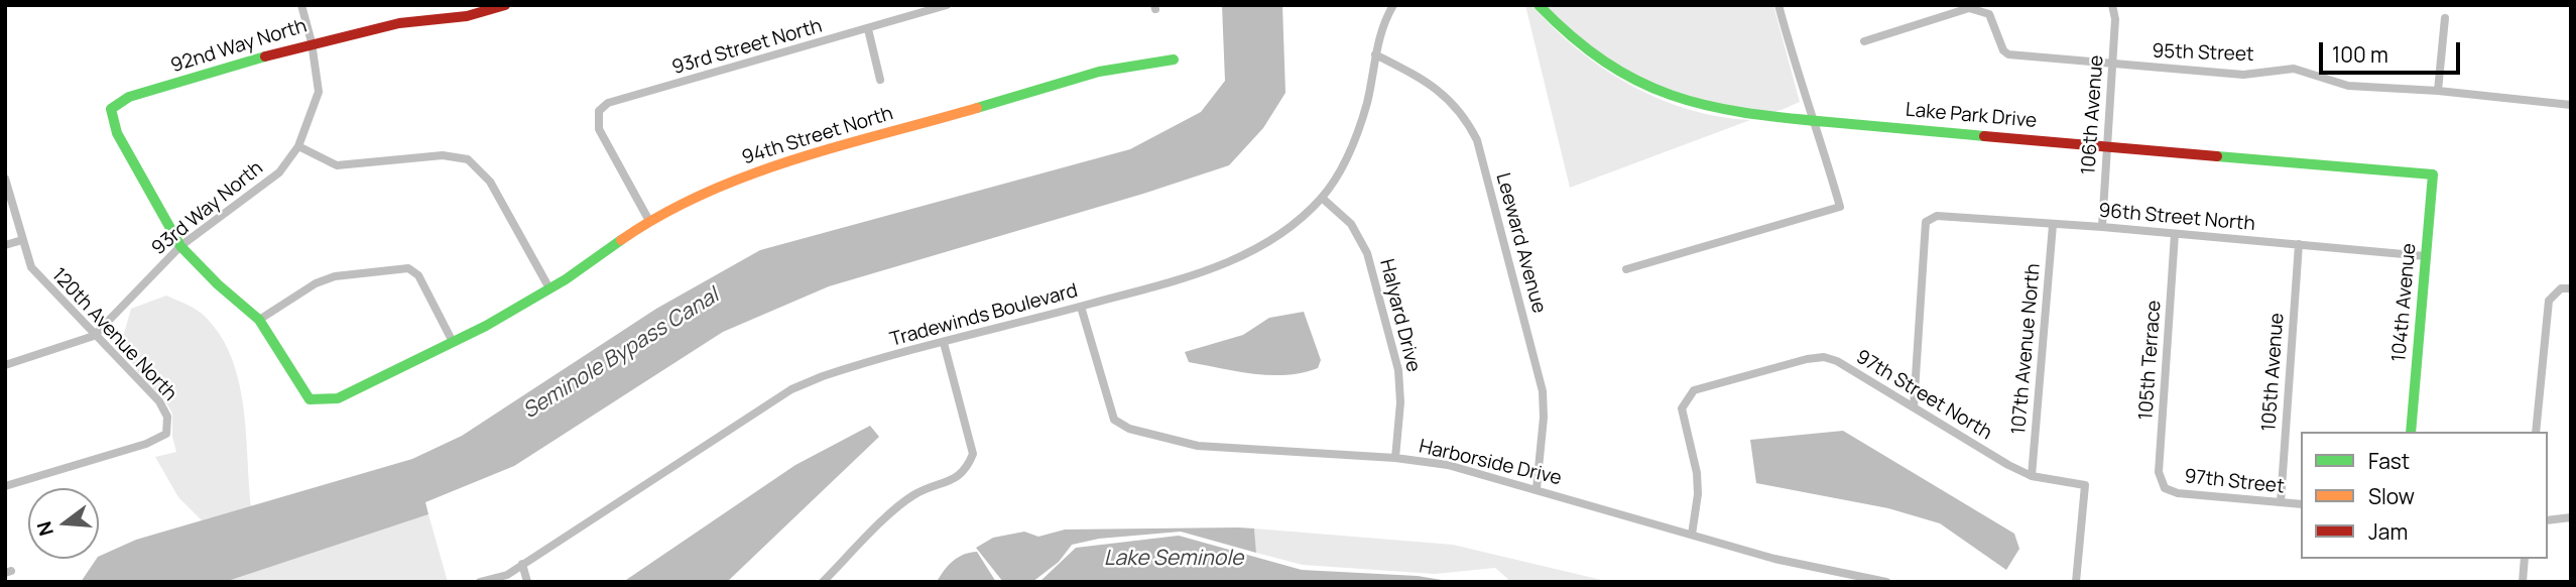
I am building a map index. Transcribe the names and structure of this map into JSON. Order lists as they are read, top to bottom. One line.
{"streets":{"street":["92nd Way North","93rd Street North","95th Street","106th Avenue","Lake Park Drive","94th Street North","93rd Way North","96th Street North","Leeward Avenue","104th Avenue","Tradewinds Boulevard","Halyard Drive","120th Avenue North","107th Avenue North","105th Terrace","105th Avenue","97th Street North","Harborside Drive","97th Street"]},"crossings":[["92nd Way North","93rd Way North"],["93rd Street North","94th Street North"],["95th Street","106th Avenue"],["106th Avenue","Lake Park Drive"],["106th Avenue","96th Street North"],["Lake Park Drive","104th Avenue"],["93rd Way North","120th Avenue North"],["96th Street North","104th Avenue"],["96th Street North","107th Avenue North"],["96th Street North","105th Terrace"],["96th Street North","105th Avenue"],["96th Street North","97th Street North"],["Leeward Avenue","Tradewinds Boulevard"],["Leeward Avenue","Harborside Drive"],["Tradewinds Boulevard","Halyard Drive"],["Tradewinds Boulevard","Harborside Drive"],["Halyard Drive","Harborside Drive"],["107th Avenue North","97th Street North"],["105th Terrace","97th Street"],["105th Avenue","97th Street"],["97th Street North","Harborside Drive"]],"water":["Seminole Bypass Canal","Lake Seminole"],"legend":["Fast","Slow","Jam"],"scale_bar":"100 m","north":"left"}
